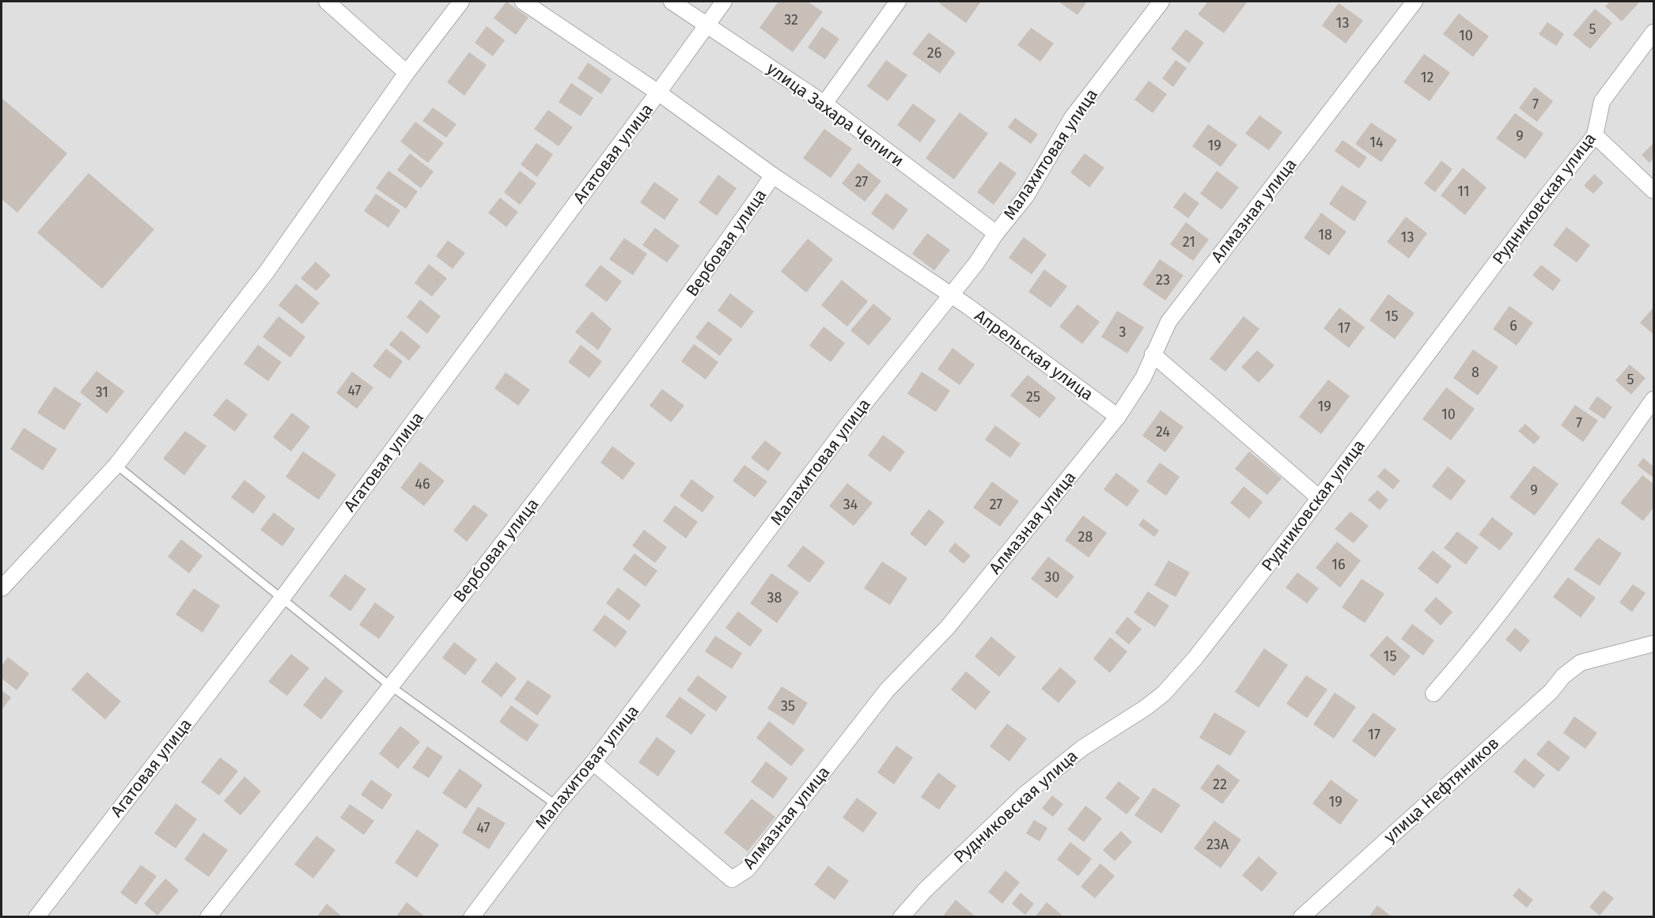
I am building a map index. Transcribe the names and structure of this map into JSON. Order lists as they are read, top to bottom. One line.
{"streets":{"street":["улица Захара Чепиги","Агатовая улица","Малахитовая улица","Рудниковская улица","Алмазная улица","Вербовая улица","Апрельская улица","улица Нефтяников"]},"crossings":[["улица Захара Чепиги","Агатовая улица"],["улица Захара Чепиги","Малахитовая улица"],["Агатовая улица","Апрельская улица"],["Малахитовая улица","Алмазная улица"],["Малахитовая улица","Апрельская улица"],["Алмазная улица","Апрельская улица"],["Вербовая улица","Апрельская улица"]],"house_numbers":["32","13","5","10","26","12","7","9","14","19","27","11","18","13","21","23","15","6","17","3","8","5","47","31","25","19","10","7","24","46","9","34","27","28","16","30","38","15","35","17","22","19","47","23А"]}
